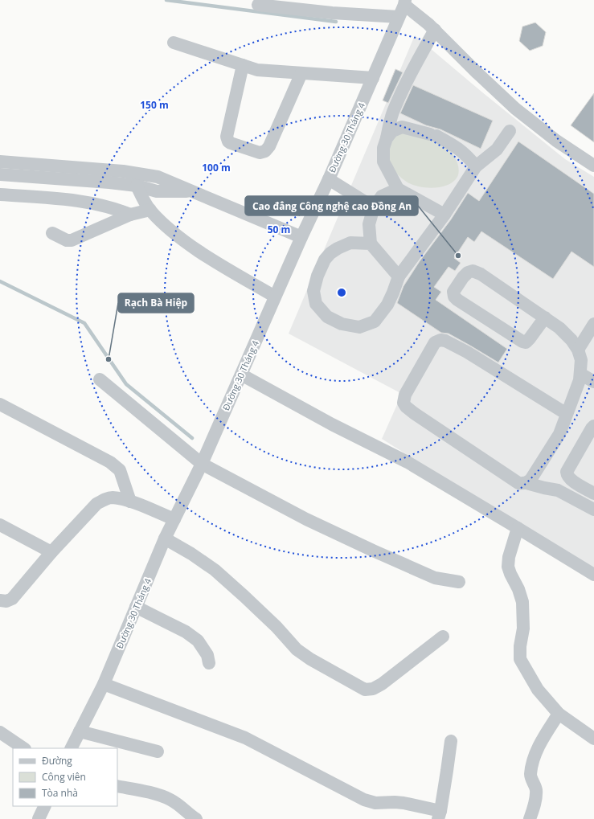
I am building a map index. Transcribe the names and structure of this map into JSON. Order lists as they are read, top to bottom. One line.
{"streets":{"street":["Đường 30 Tháng 4"]},"places":["Cao đẳng Công nghệ cao Đồng An","Rạch Bà Hiệp"],"legend":["Đường","Công viên","Tòa nhà"],"rings":["150 m","100 m","50 m"]}
